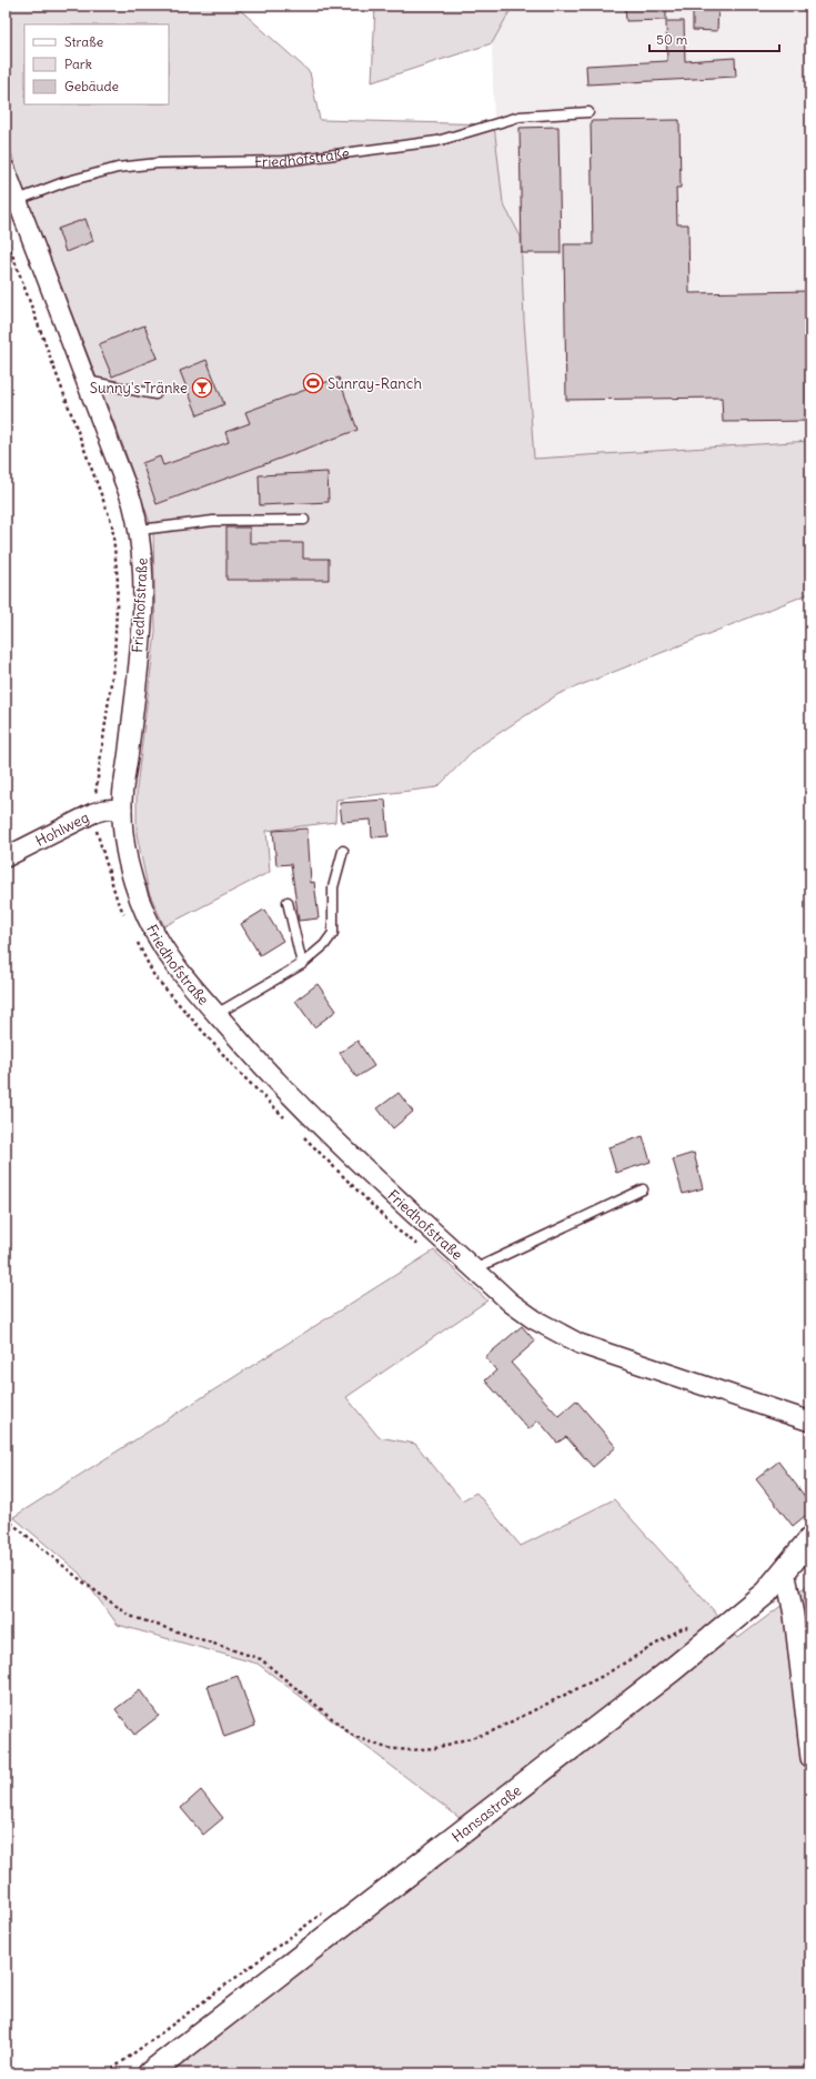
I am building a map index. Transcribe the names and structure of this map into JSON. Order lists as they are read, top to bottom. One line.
{"streets":{"street":["Friedhofstraße","Hohlweg","Hansastraße"]},"crossings":[["Friedhofstraße","Hohlweg"]],"places":{"sports":["Sunray-Ranch"],"bar":["Sunny's Tränke"]},"legend":["Straße","Park","Gebäude"],"scale_bar":"50 m"}
